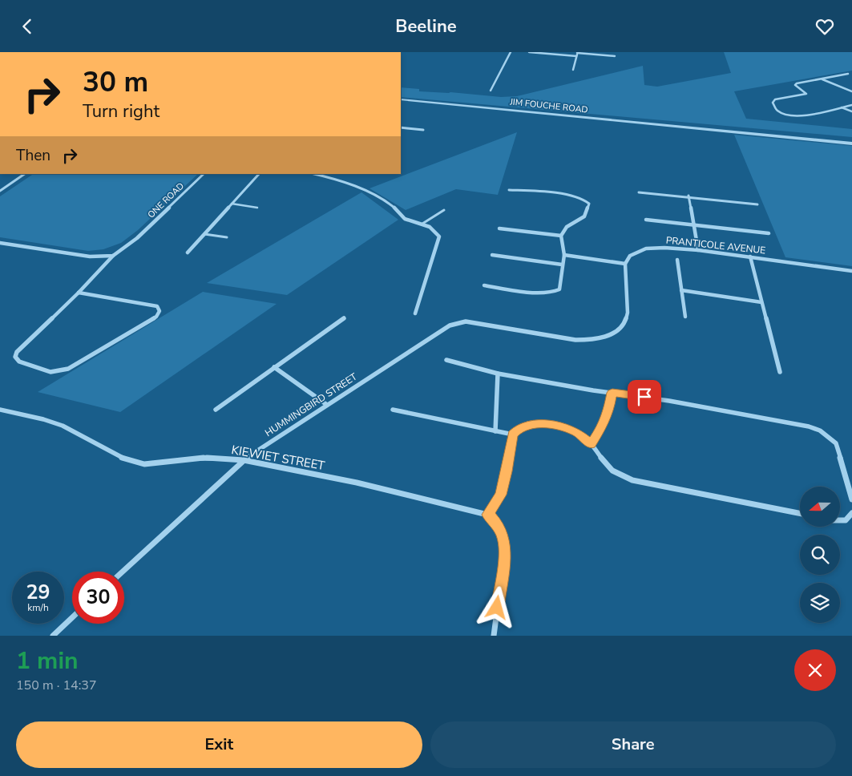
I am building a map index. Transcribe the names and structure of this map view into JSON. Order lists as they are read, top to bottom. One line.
{"streets":{"street":["JIM FOUCHE ROAD","ONE ROAD","PRANTICOLE AVENUE","HUMMINGBIRD STREET","KIEWIET STREET"]},"crossings":[["PRANTICOLE AVENUE","HUMMINGBIRD STREET"],["HUMMINGBIRD STREET","KIEWIET STREET"]],"north":"left","page":{"header":"Beeline","turn":["30 m","Turn right"],"then":"Then","speed":"29 km/h","limit":"30","heading":["1 min","150 m · 14:37"],"buttons":["Exit","Share"]}}
